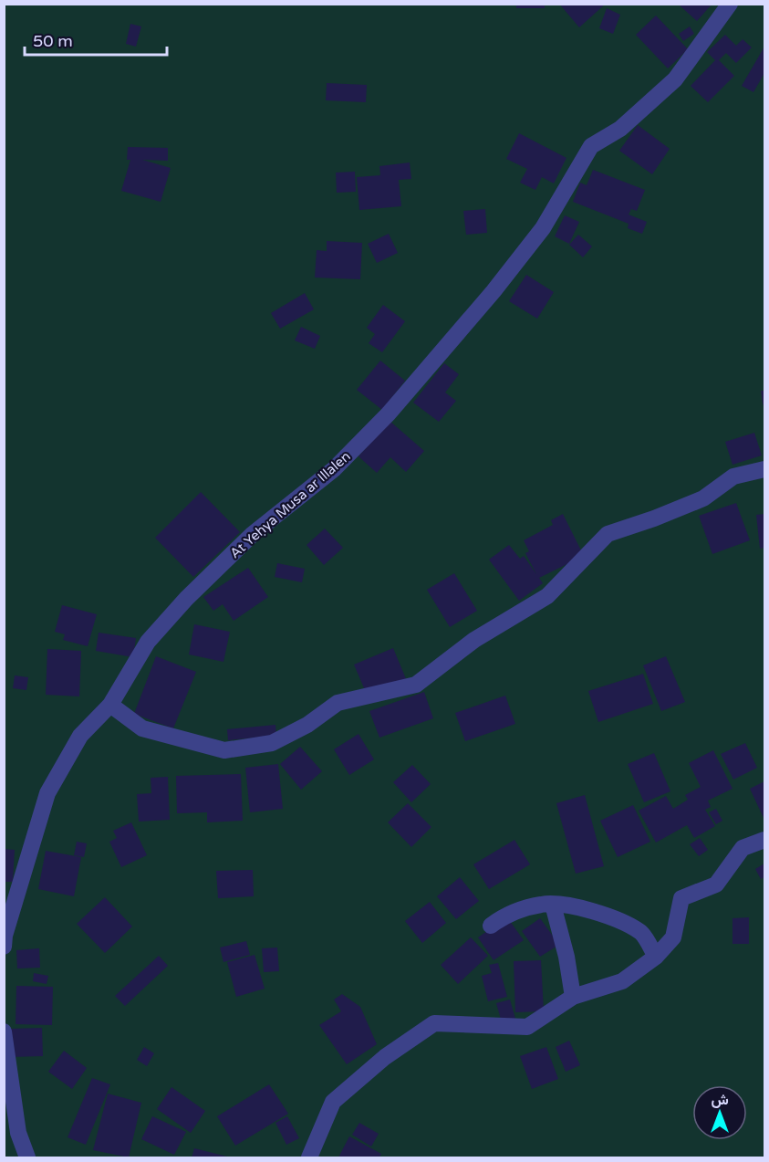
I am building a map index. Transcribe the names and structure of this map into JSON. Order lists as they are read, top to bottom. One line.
{"streets":{"street":["At Yeḥya Musa ar Illalen"]},"scale_bar":"50 m","north":"top"}
